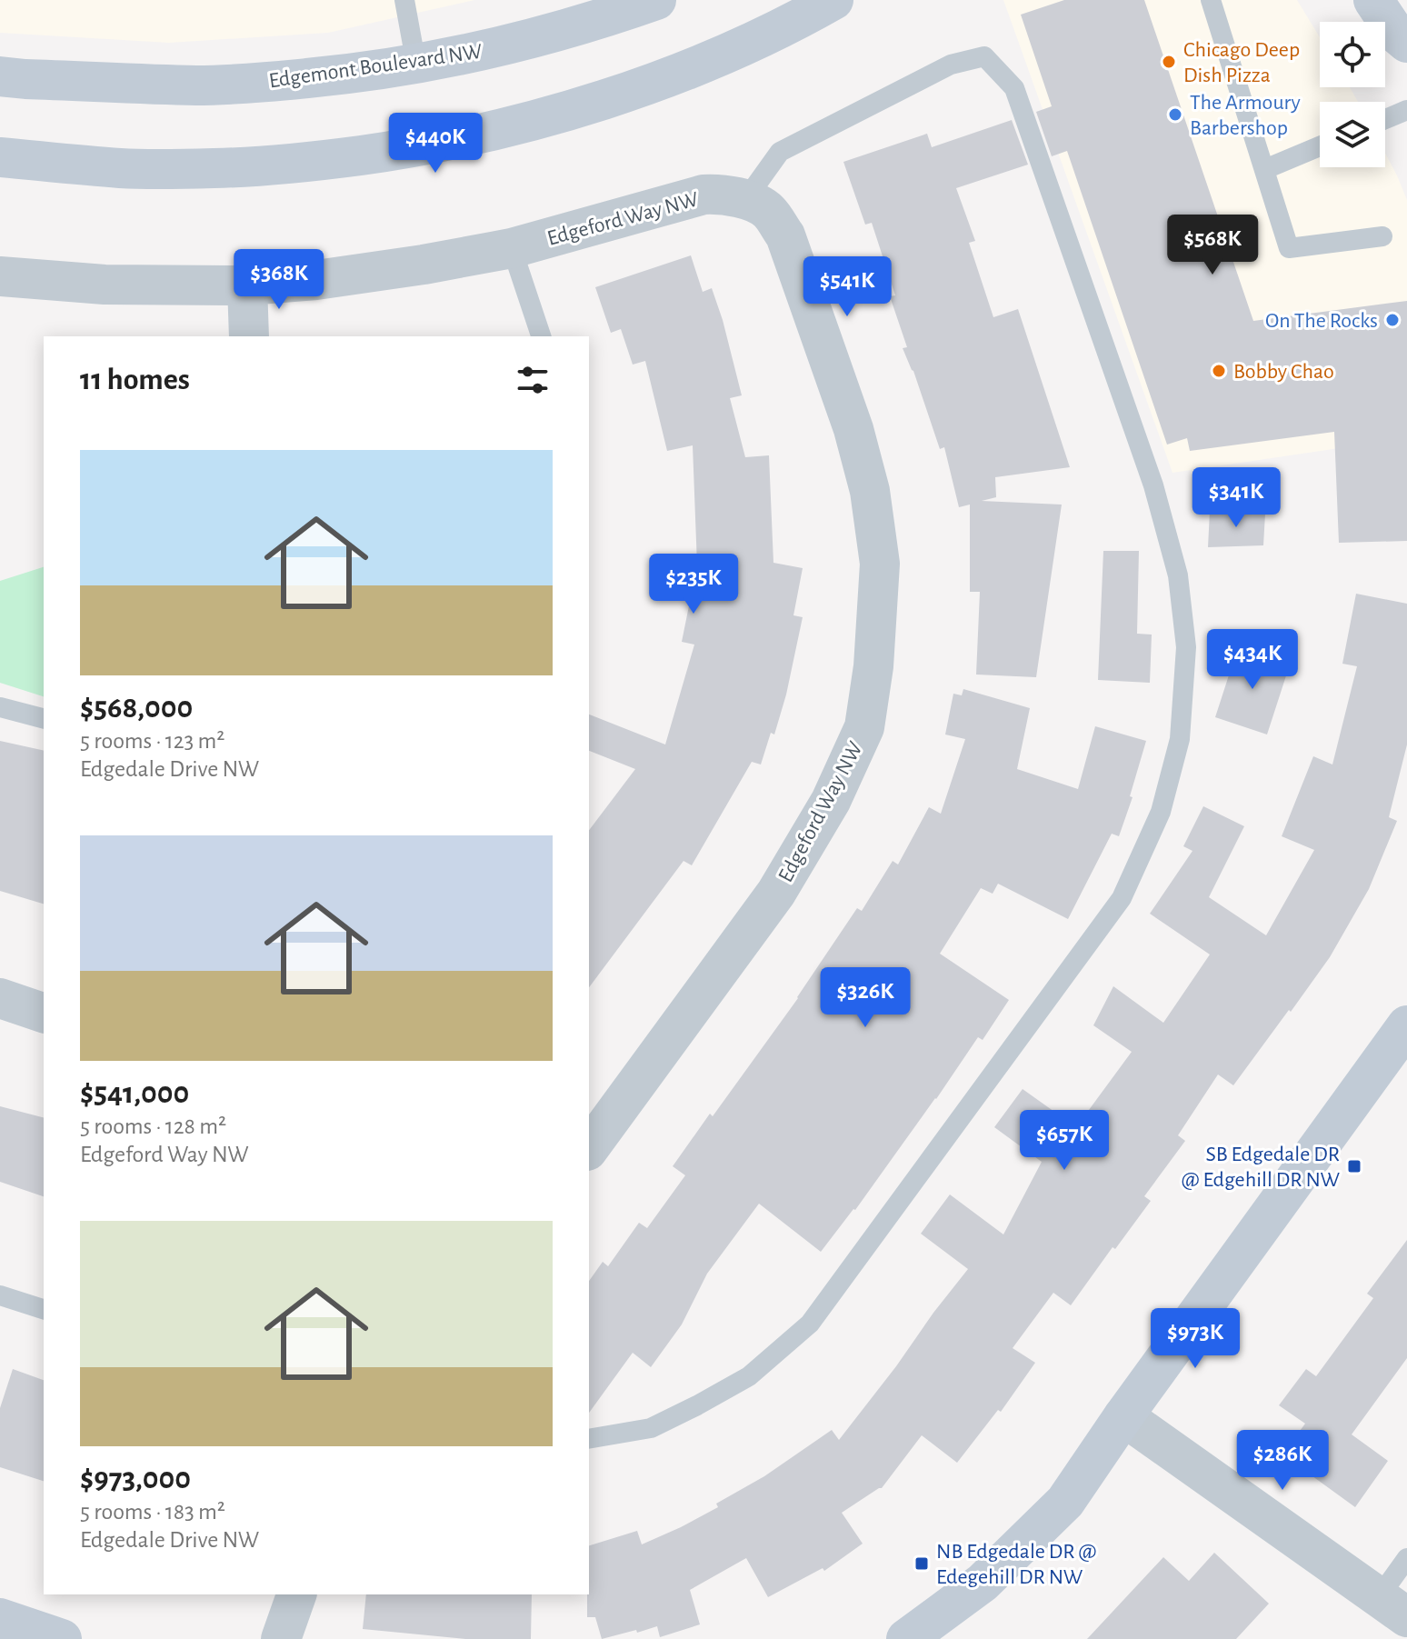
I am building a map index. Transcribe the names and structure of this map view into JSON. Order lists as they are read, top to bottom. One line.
{"streets":{"main road":["Edgemont Boulevard NW"],"street":["Edgeford Way NW"]},"places":{"other":["Chicago Deep Dish Pizza","The Armoury Barbershop","On The Rocks","Bobby Chao"],"transit":["SB Edgedale DR @ Edgehill DR NW","NB Edgedale DR @ Edegehill DR NW"]},"page":{"price":["$440K","$568K","$368K","$541K","$341K","$235K","$434K","$326K","$657K","$973K","$286K"],"heading":"11 homes","list":[{"name":"$568,000","note":"5 rooms · 123 m² · Edgedale Drive NW"},{"name":"$541,000","note":"5 rooms · 128 m² · Edgeford Way NW"},{"name":"$973,000","note":"5 rooms · 183 m² · Edgedale Drive NW"}]}}
